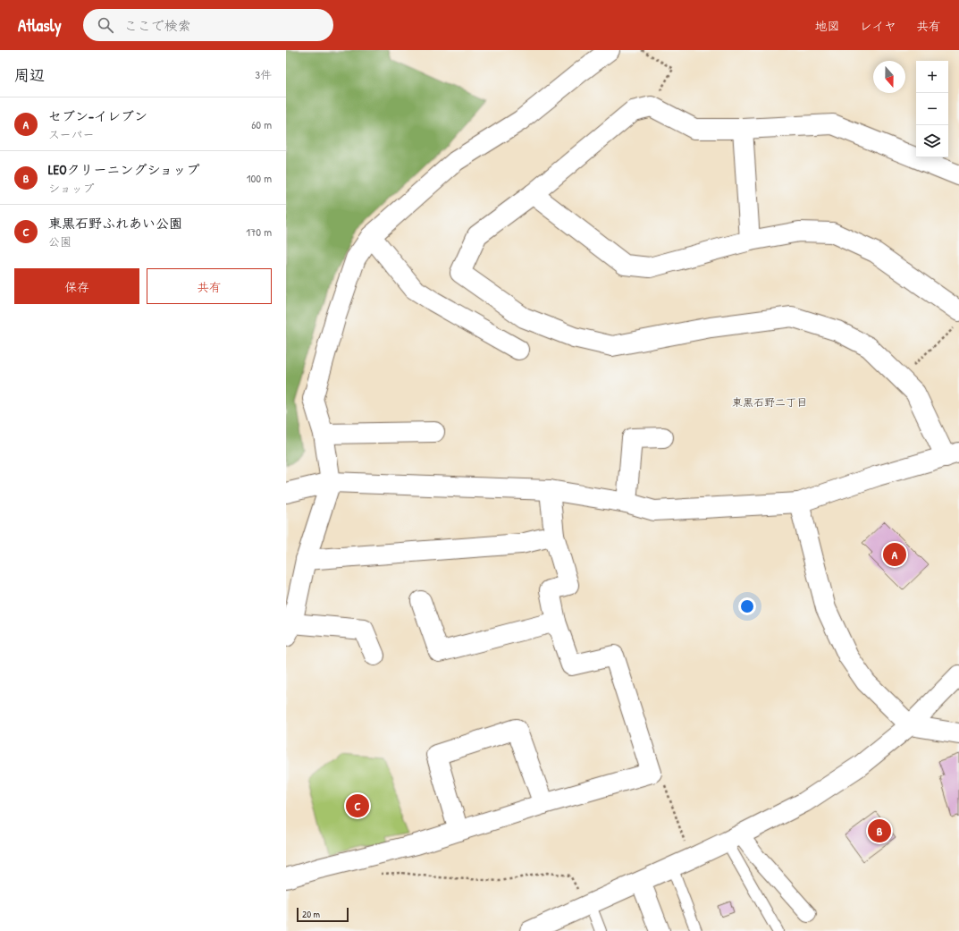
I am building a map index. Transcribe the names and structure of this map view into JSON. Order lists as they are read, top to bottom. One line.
{"districts":["東黒石野二丁目"],"scale_bar":"20 m","north":"bottom","page":{"header":"Atlasly","search":"ここで検索","nav":["地図","レイヤ","共有"],"heading":["周辺","3件"],"map_buttons":["+","−"],"list":[{"mark":"A","name":"セブン-イレブン","note":"スーパー","value":"60 m"},{"mark":"B","name":"LEOクリーニングショップ","note":"ショップ","value":"100 m"},{"mark":"C","name":"東黒石野ふれあい公園","note":"公園","value":"170 m"}],"buttons":["保存","共有"],"pins":["A","C","B"],"scale":"20 m"}}
